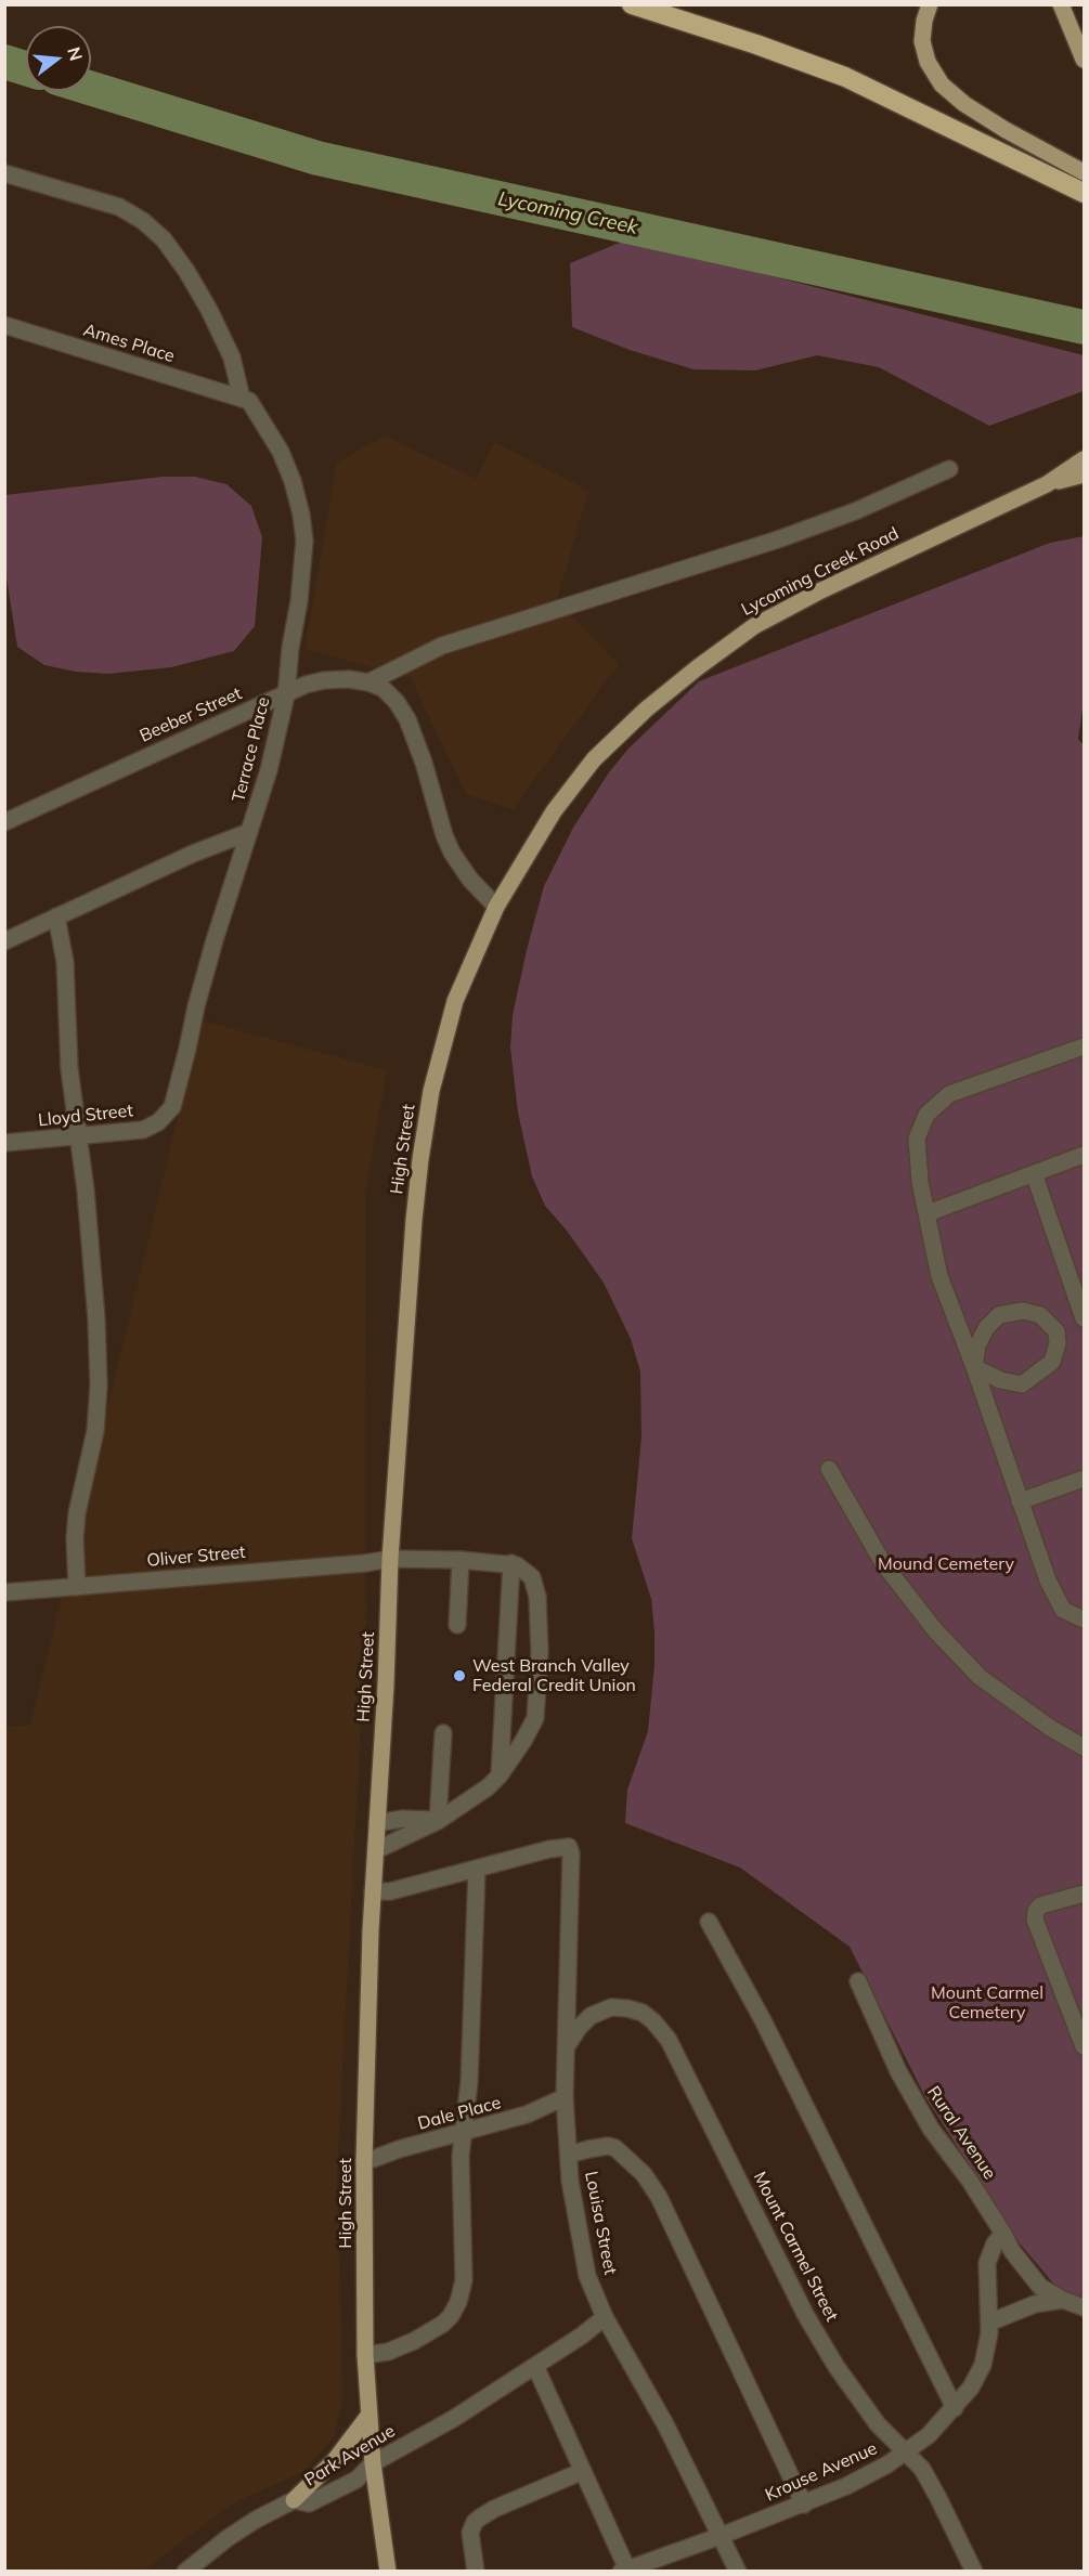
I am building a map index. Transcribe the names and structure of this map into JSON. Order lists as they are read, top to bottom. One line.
{"streets":{"main road":["Lycoming Creek Road","High Street"],"street":["Ames Place","Beeber Street","Terrace Place","Lloyd Street","Oliver Street","Dale Place","Rural Avenue","Louisa Street","Mount Carmel Street","Park Avenue","Krouse Avenue"]},"crossings":[["Ames Place","Terrace Place"],["Lycoming Creek Road","High Street"],["Beeber Street","Terrace Place"],["Beeber Street","High Street"],["Terrace Place","Lloyd Street"],["High Street","Oliver Street"],["High Street","Dale Place"],["High Street","Park Avenue"],["Dale Place","Louisa Street"],["Rural Avenue","Krouse Avenue"],["Louisa Street","Mount Carmel Street"],["Louisa Street","Park Avenue"],["Louisa Street","Krouse Avenue"],["Mount Carmel Street","Krouse Avenue"]],"water":["Lycoming Creek"],"parks":["Mound Cemetery","Mount Carmel Cemetery"],"places":["West Branch Valley Federal Credit Union"],"north":"right"}
